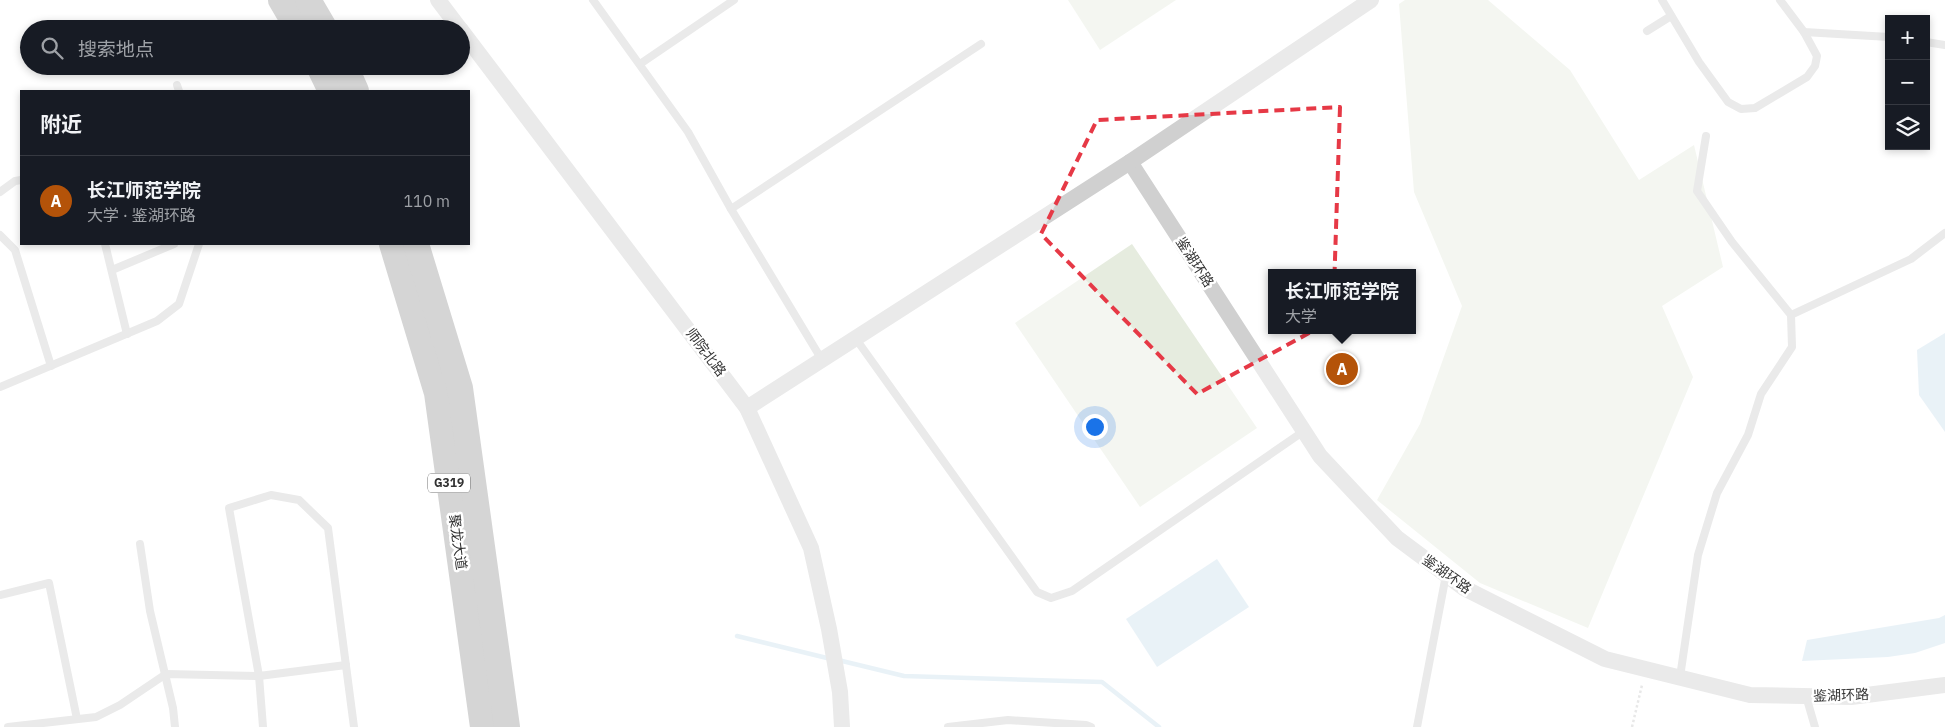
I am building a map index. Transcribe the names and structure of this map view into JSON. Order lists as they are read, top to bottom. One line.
{"streets":{"highway":["G319","聚龙大道"],"street":["鉴湖环路","师院北路"]},"page":{"map_buttons":["+","−"],"search":"搜索地点","heading":"附近","list":[{"mark":"A","name":"长江师范学院","note":"大学 · 鉴湖环路","value":"110 m"}],"popup":["长江师范学院","大学"],"pins":"A"}}
